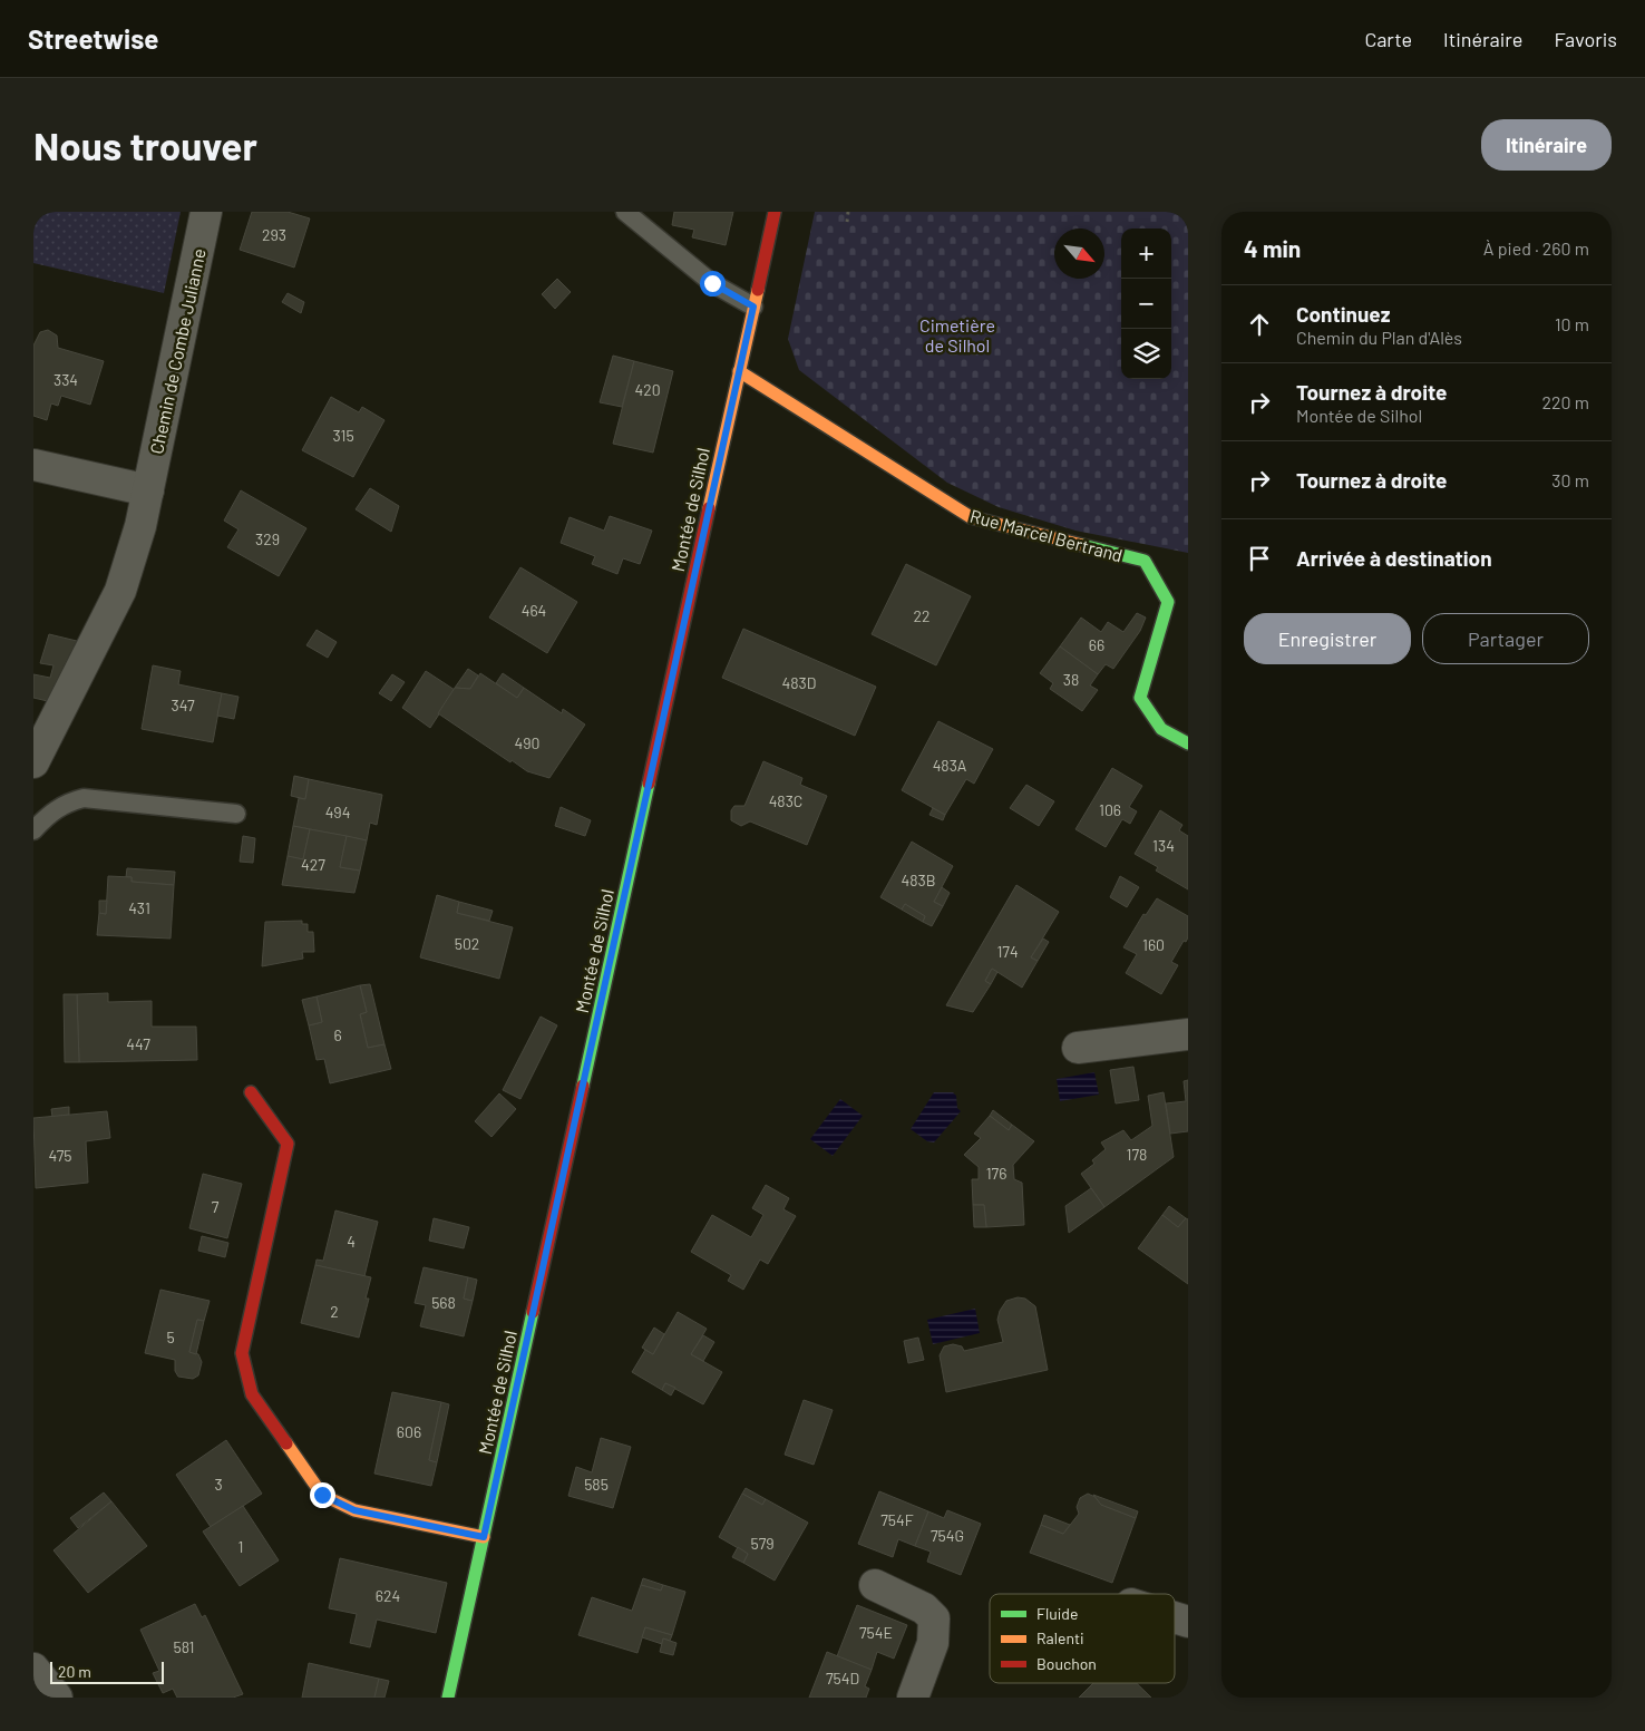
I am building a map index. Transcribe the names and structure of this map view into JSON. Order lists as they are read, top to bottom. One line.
{"streets":{"main road":["Montée de Silhol","Rue Marcel Bertrand"],"street":["Chemin de Combe Julianne"]},"crossings":[["Montée de Silhol","Rue Marcel Bertrand"]],"parks":["Cimetière de Silhol"],"house_numbers":["293","334","420","315","329","464","22","66","38","483D","347","490","483A","483C","106","494","134","427","483B","431","502","160","174","6","447","178","475","176","7","4","568","2","5","606","3","585","754F","754G","579","1","624","754E","581","754D"],"legend":["Fluide","Ralenti","Bouchon"],"scale_bar":"20 m","north":"bottom right","page":{"header":"Streetwise","nav":["Carte","Itinéraire","Favoris"],"buttons":["Itinéraire",["Enregistrer","Partager"]],"title":"Nous trouver","heading":["4 min","À pied · 260 m"],"map_buttons":["+","−"],"list":[["Continuez","Chemin du Plan d'Alès","10 m"],["Tournez à droite","Montée de Silhol","220 m"],["Tournez à droite","30 m"],"Arrivée à destination"],"scale":"20 m"}}
